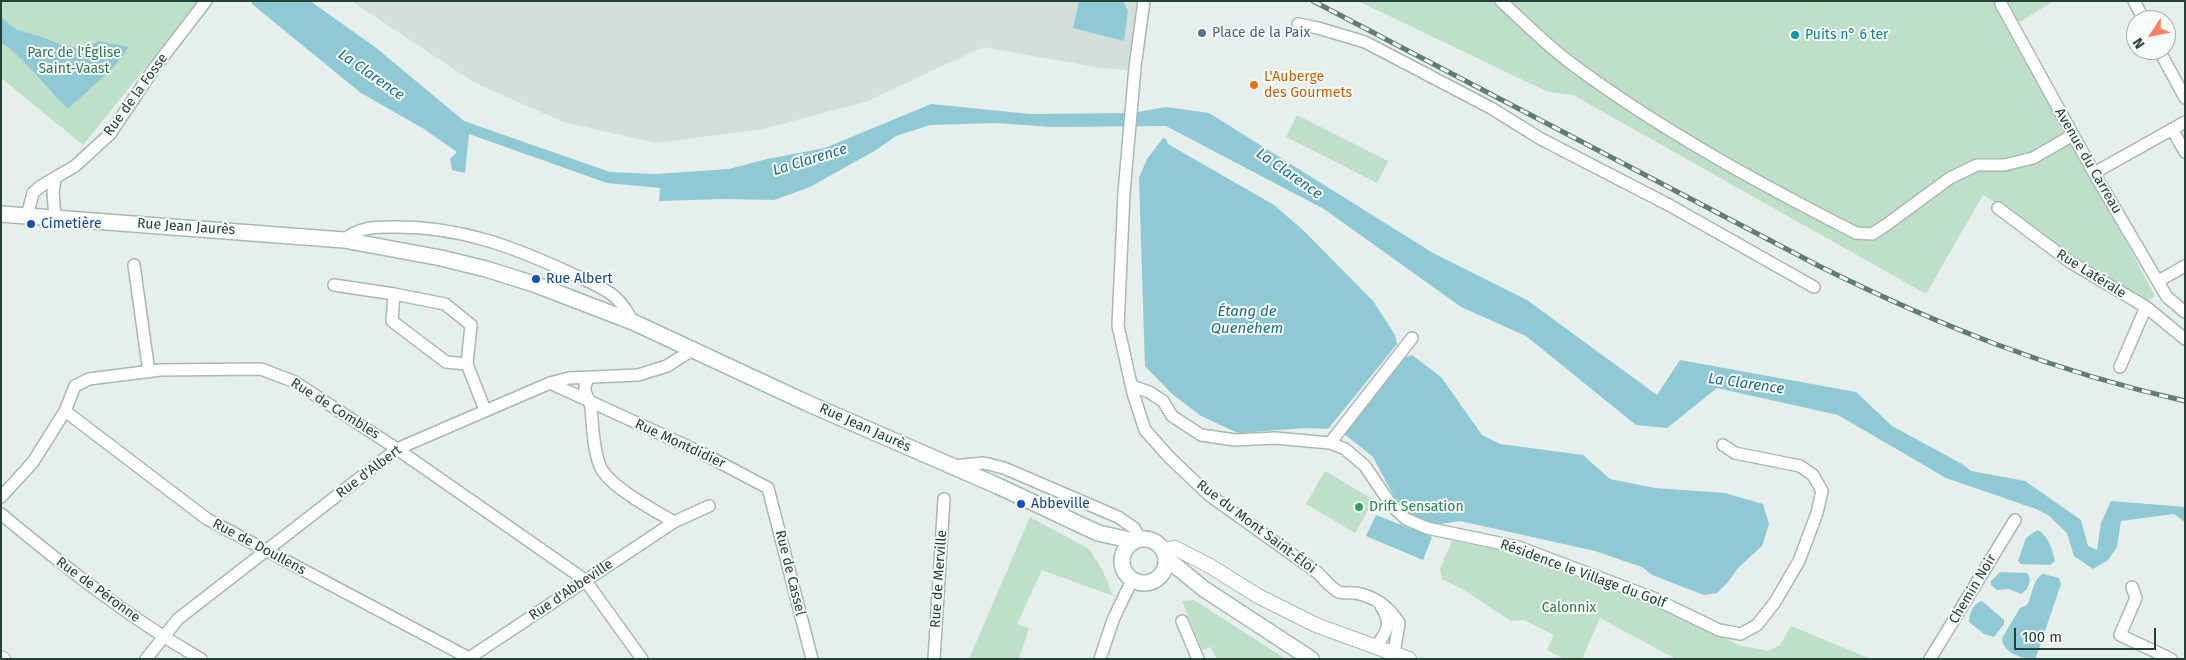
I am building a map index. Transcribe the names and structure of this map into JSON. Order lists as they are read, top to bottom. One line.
{"streets":{"main road":["Rue Jean Jaurès"],"street":["Rue de la Fosse","Avenue du Carreau","Rue Latérale","Rue de Combles","Rue Montdidier","Rue d'Albert","Rue du Mont Saint-Éloi","Rue de Doullens","Rue de Cassel","Résidence le Village du Golf","Rue de Merville","Chemin Noir","Rue de Péronne","Rue d'Abbeville"]},"crossings":[["Rue de la Fosse","Rue Jean Jaurès"],["Rue Jean Jaurès","Rue d'Albert"],["Rue de Combles","Rue d'Albert"],["Rue de Combles","Rue de Doullens"],["Rue de Combles","Rue d'Abbeville"],["Rue Montdidier","Rue d'Albert"],["Rue Montdidier","Rue de Cassel"],["Rue d'Albert","Rue de Doullens"],["Rue d'Albert","Rue de Péronne"],["Rue du Mont Saint-Éloi","Résidence le Village du Golf"],["Rue de Doullens","Rue d'Abbeville"]],"water":["La Clarence","Étang de Quenehem"],"parks":["Parc de l'Église Saint-Vaast","Calonnix"],"places":["Place de la Paix","Puits n° 6 ter","L'Auberge des Gourmets","Cimetière","Rue Albert","Abbeville","Drift Sensation"],"scale_bar":"100 m","north":"bottom left"}
